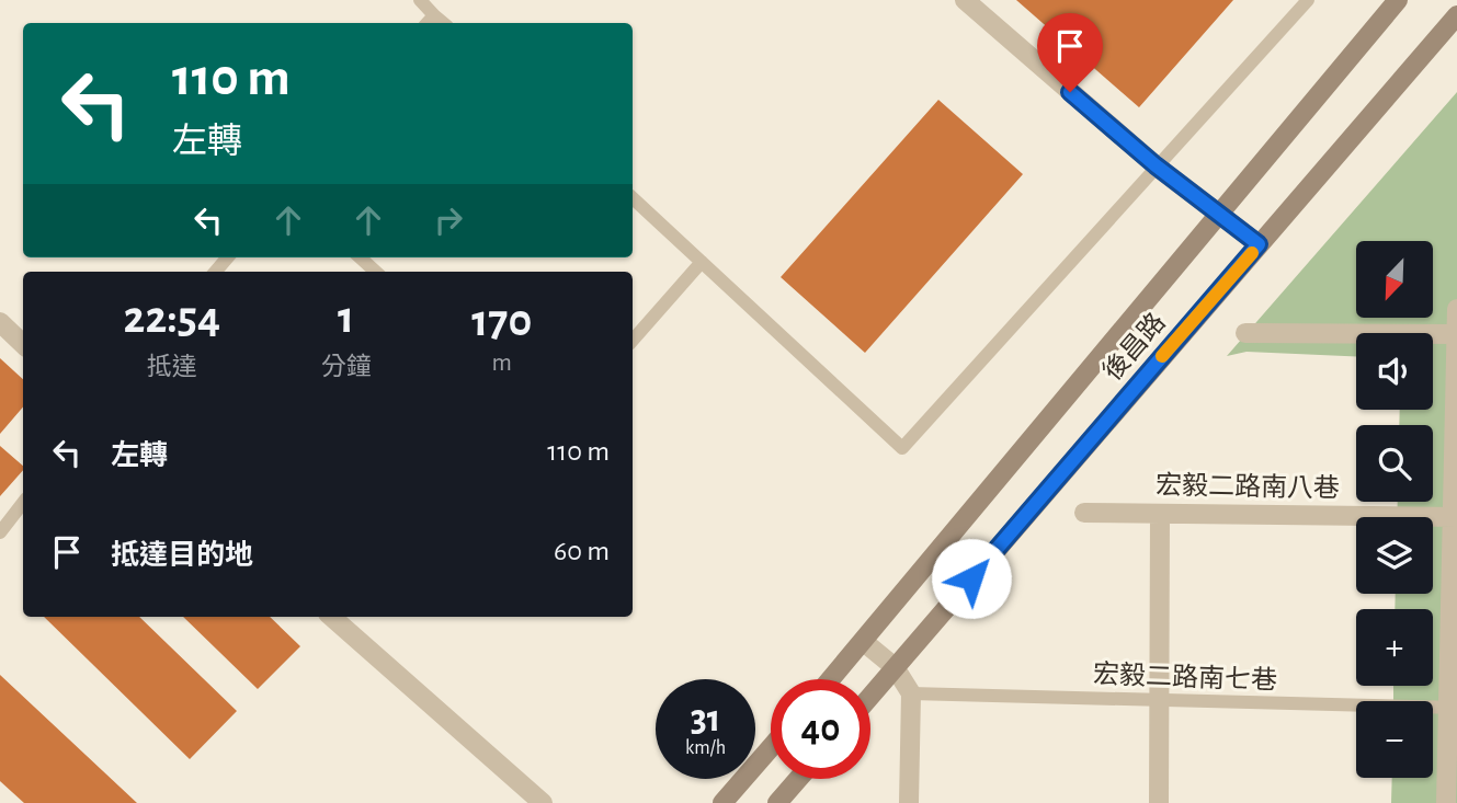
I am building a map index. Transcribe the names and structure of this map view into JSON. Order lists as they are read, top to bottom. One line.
{"streets":{"street":["後昌路","宏毅二路南八巷"],"lane":["宏毅二路南七巷"]},"north":"bottom left","page":{"turn":["110 m","左轉"],"map_buttons":["+","−"],"eta":["22:54","抵達","1","分鐘","170","m"],"list":[{"name":"左轉","value":"110 m"},{"name":"抵達目的地","value":"60 m"}],"speed":"31 km/h","limit":"40"}}
